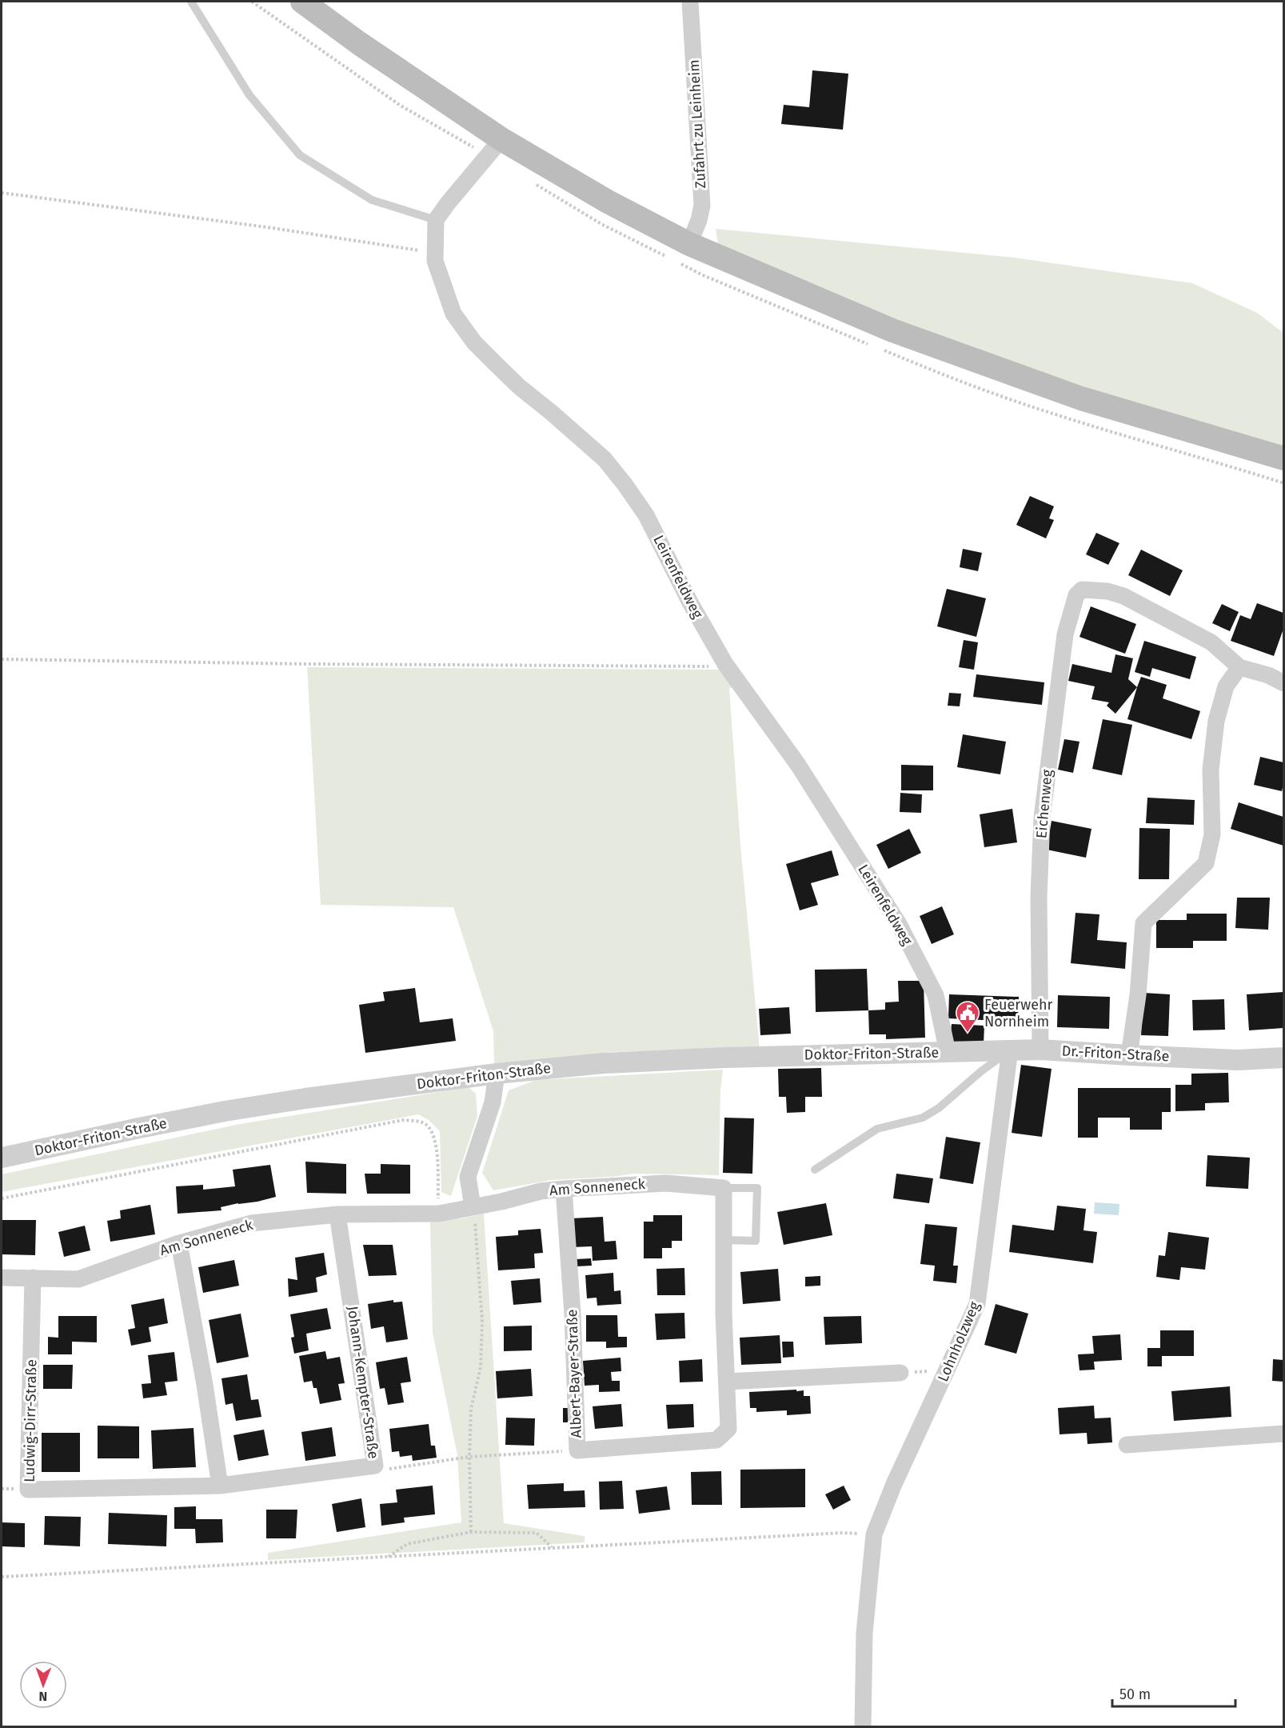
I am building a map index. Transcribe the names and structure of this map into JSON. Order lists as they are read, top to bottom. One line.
{"streets":{"street":["Zufahrt zu Leinheim","Leirenfeldweg","Eichenweg","Doktor-Friton-Straße","Dr.-Friton-Straße","Am Sonneneck","Lohnholzweg","Albert-Bayer-Straße","Johann-Kempter-Straße","Ludwig-Dirr-Straße"]},"crossings":[["Leirenfeldweg","Doktor-Friton-Straße"],["Leirenfeldweg","Dr.-Friton-Straße"],["Eichenweg","Dr.-Friton-Straße"],["Doktor-Friton-Straße","Dr.-Friton-Straße"],["Dr.-Friton-Straße","Lohnholzweg"],["Am Sonneneck","Albert-Bayer-Straße"],["Am Sonneneck","Johann-Kempter-Straße"],["Am Sonneneck","Ludwig-Dirr-Straße"],["Johann-Kempter-Straße","Ludwig-Dirr-Straße"]],"places":{"public building":["Feuerwehr Nornheim"]},"scale_bar":"50 m","north":"bottom"}
